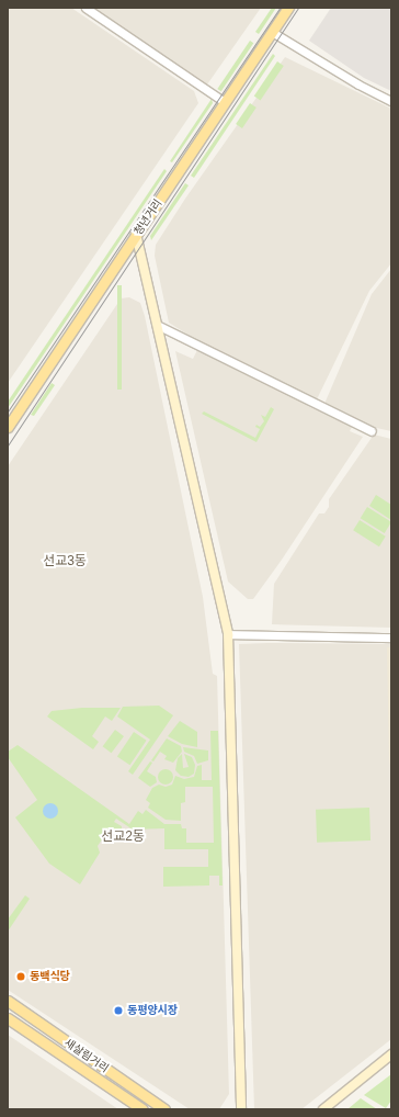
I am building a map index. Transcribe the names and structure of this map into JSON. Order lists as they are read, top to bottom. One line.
{"streets":{"main road":["청년거리","새살림거리"]},"districts":["선교3동","선교2동"],"places":["동백식당","동평양시장"]}
